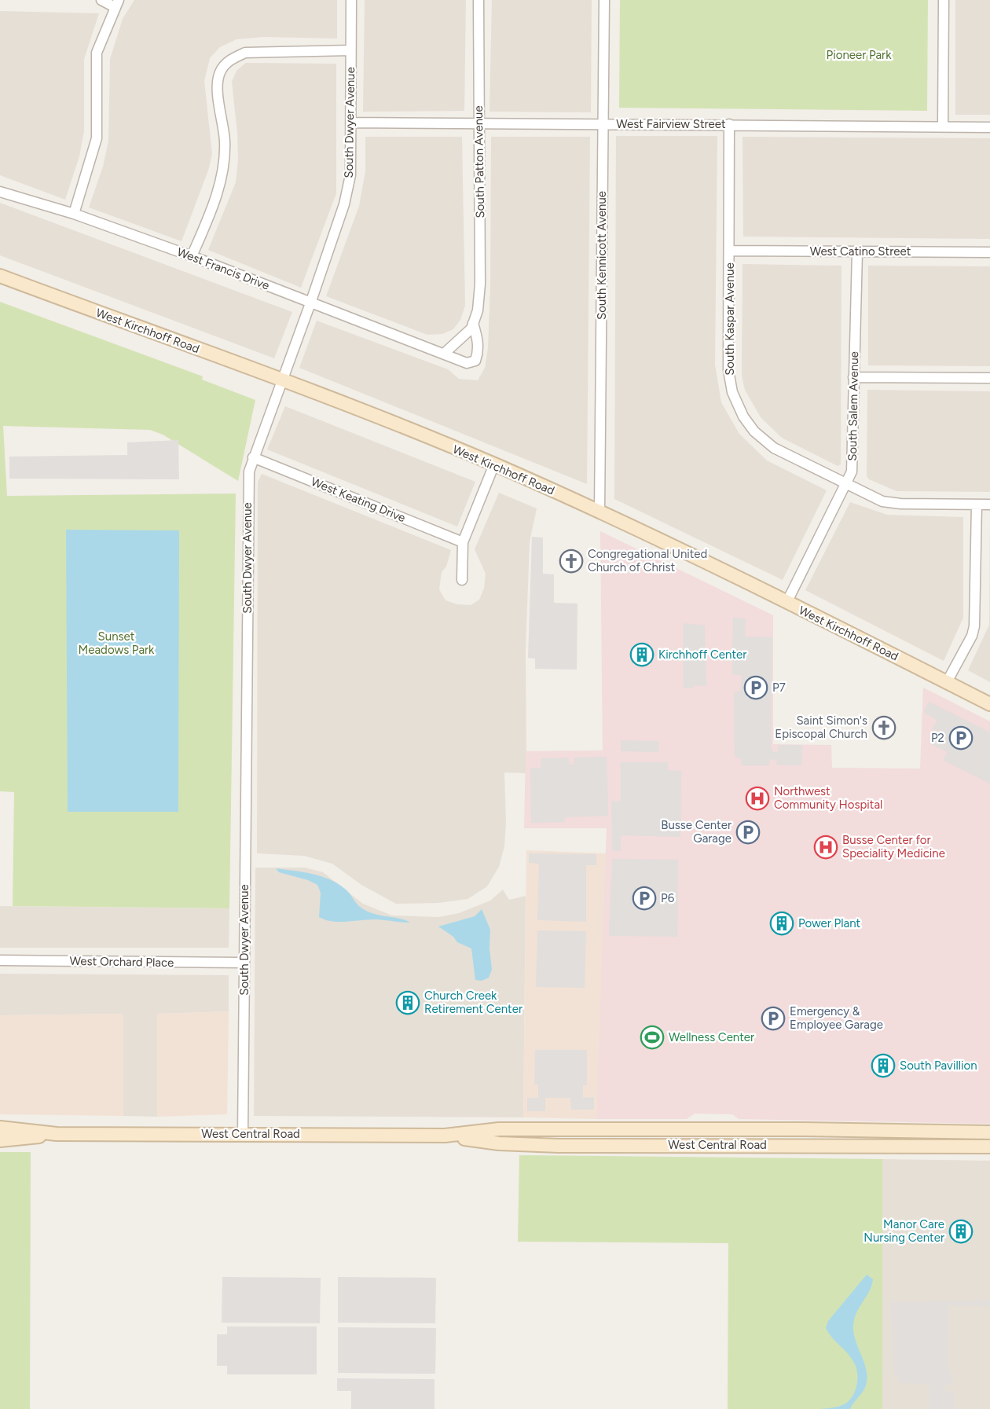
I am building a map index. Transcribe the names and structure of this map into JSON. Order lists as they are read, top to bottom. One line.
{"streets":{"main road":["West Kirchhoff Road","West Central Road"],"street":["South Dwyer Avenue","West Fairview Street","South Patton Avenue","West Catino Street","South Kennicott Avenue","West Francis Drive","South Kaspar Avenue","South Salem Avenue","West Keating Drive","West Orchard Place"]},"crossings":[["South Dwyer Avenue","West Fairview Street"],["South Dwyer Avenue","West Francis Drive"],["South Dwyer Avenue","West Kirchhoff Road"],["South Dwyer Avenue","West Keating Drive"],["South Dwyer Avenue","West Orchard Place"],["South Dwyer Avenue","West Central Road"],["West Fairview Street","South Patton Avenue"],["West Fairview Street","South Kennicott Avenue"],["West Fairview Street","South Kaspar Avenue"],["South Patton Avenue","West Francis Drive"],["West Catino Street","South Kaspar Avenue"],["West Catino Street","South Salem Avenue"],["South Kennicott Avenue","West Kirchhoff Road"],["South Kaspar Avenue","South Salem Avenue"],["West Kirchhoff Road","South Salem Avenue"]],"parks":["Pioneer Park","Sunset Meadows Park"],"places":{"church":["Congregational United Church of Christ","Saint Simon's Episcopal Church"],"building":["Kirchhoff Center","Power Plant","Church Creek Retirement Center","South Pavillion","Manor Care Nursing Center"],"parking":["P7","P2","Busse Center Garage","P6","Emergency & Employee Garage"],"hospital":["Northwest Community Hospital","Busse Center for Speciality Medicine"],"sports":["Wellness Center"]}}
